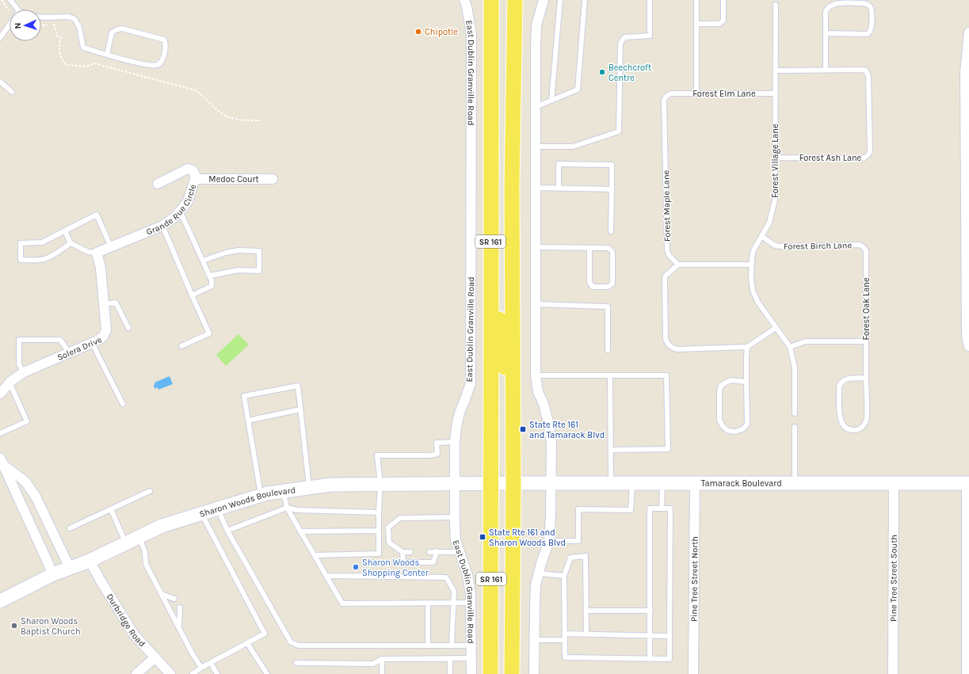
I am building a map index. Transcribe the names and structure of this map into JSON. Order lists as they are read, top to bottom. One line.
{"streets":{"main road":["SR 161"],"street":["East Dublin Granville Road","Medoc Court","Grande Rue Circle","Solera Drive","Tamarack Boulevard","Sharon Woods Boulevard","Pine Tree Street South","Pine Tree Street North","Durbridge Road"],"lane":["Forest Elm Lane","Forest Ash Lane","Forest Village Lane","Forest Maple Lane","Forest Birch Lane","Forest Oak Lane"]},"crossings":[["East Dublin Granville Road","Sharon Woods Boulevard"],["Forest Elm Lane","Forest Village Lane"],["Forest Elm Lane","Forest Maple Lane"],["Forest Ash Lane","Forest Village Lane"],["Forest Village Lane","Forest Birch Lane"],["Medoc Court","Grande Rue Circle"],["Grande Rue Circle","Solera Drive"],["SR 161","Tamarack Boulevard"],["SR 161","Sharon Woods Boulevard"],["Forest Birch Lane","Forest Oak Lane"],["Tamarack Boulevard","Sharon Woods Boulevard"],["Tamarack Boulevard","Pine Tree Street South"],["Tamarack Boulevard","Pine Tree Street North"],["Sharon Woods Boulevard","Durbridge Road"]],"places":{"other":["Chipotle","Beechcroft Centre","Sharon Woods Shopping Center","Sharon Woods Baptist Church"],"transit":["State Rte 161 and Tamarack Blvd","State Rte 161 and Sharon Woods Blvd"]},"north":"left"}
